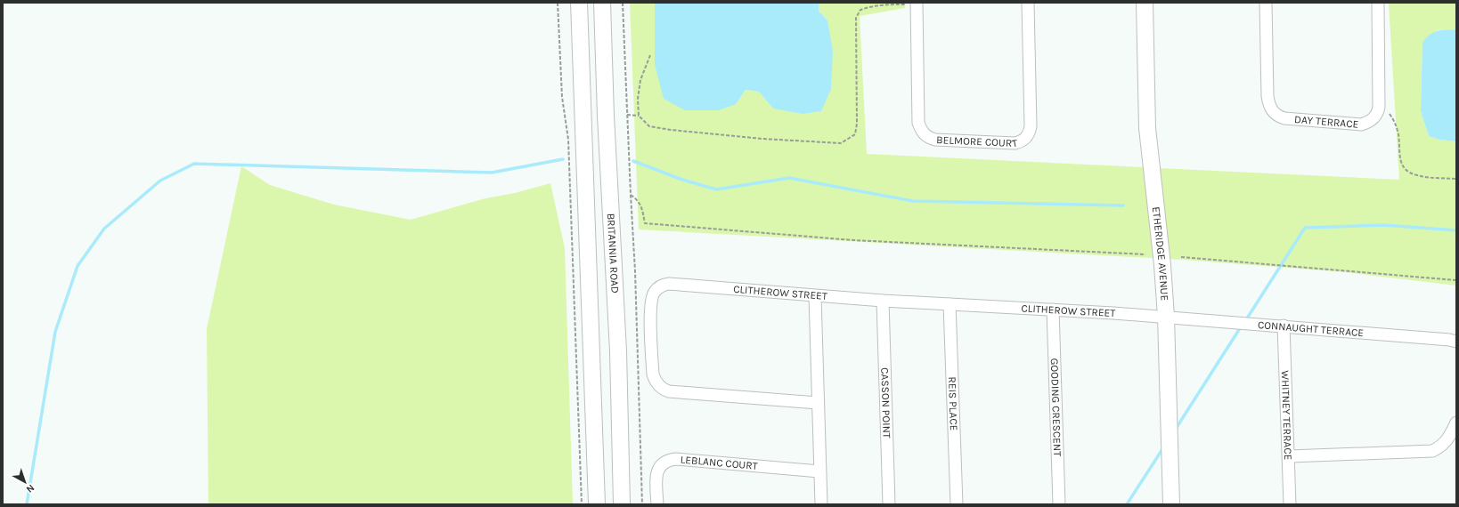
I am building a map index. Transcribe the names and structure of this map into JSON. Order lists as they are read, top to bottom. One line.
{"streets":{"main road":["BRITANNIA ROAD","ETHERIDGE AVENUE"],"street":["DAY TERRACE","BELMORE COURT","CLITHEROW STREET","CONNAUGHT TERRACE","CASSON POINT","REIS PLACE","GOODING CRESCENT","WHITNEY TERRACE","LEBLANC COURT"]},"crossings":[["ETHERIDGE AVENUE","CLITHEROW STREET"],["ETHERIDGE AVENUE","CONNAUGHT TERRACE"],["CLITHEROW STREET","CONNAUGHT TERRACE"],["CLITHEROW STREET","CASSON POINT"],["CLITHEROW STREET","REIS PLACE"],["CLITHEROW STREET","GOODING CRESCENT"],["CONNAUGHT TERRACE","WHITNEY TERRACE"]],"north":"bottom right"}
